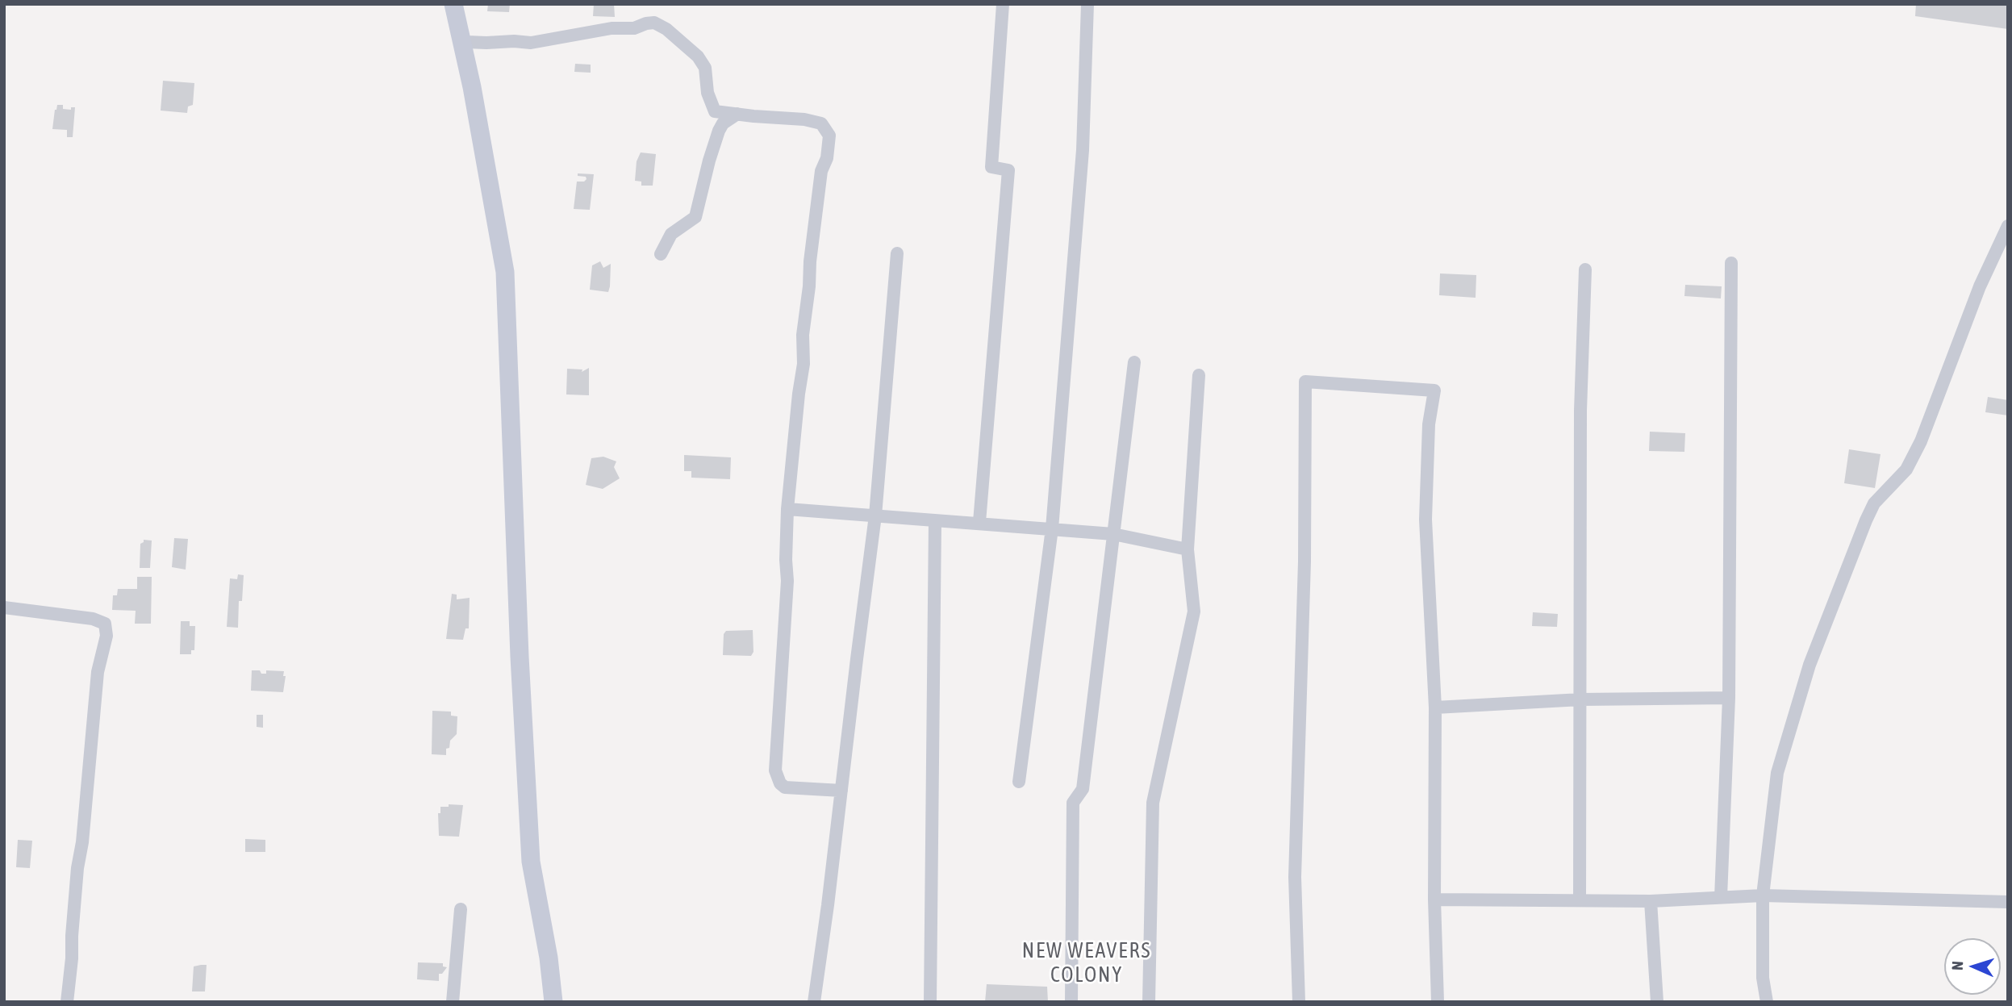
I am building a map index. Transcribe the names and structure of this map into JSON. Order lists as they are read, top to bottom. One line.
{"districts":["NEW WEAVERS COLONY"],"north":"left"}
